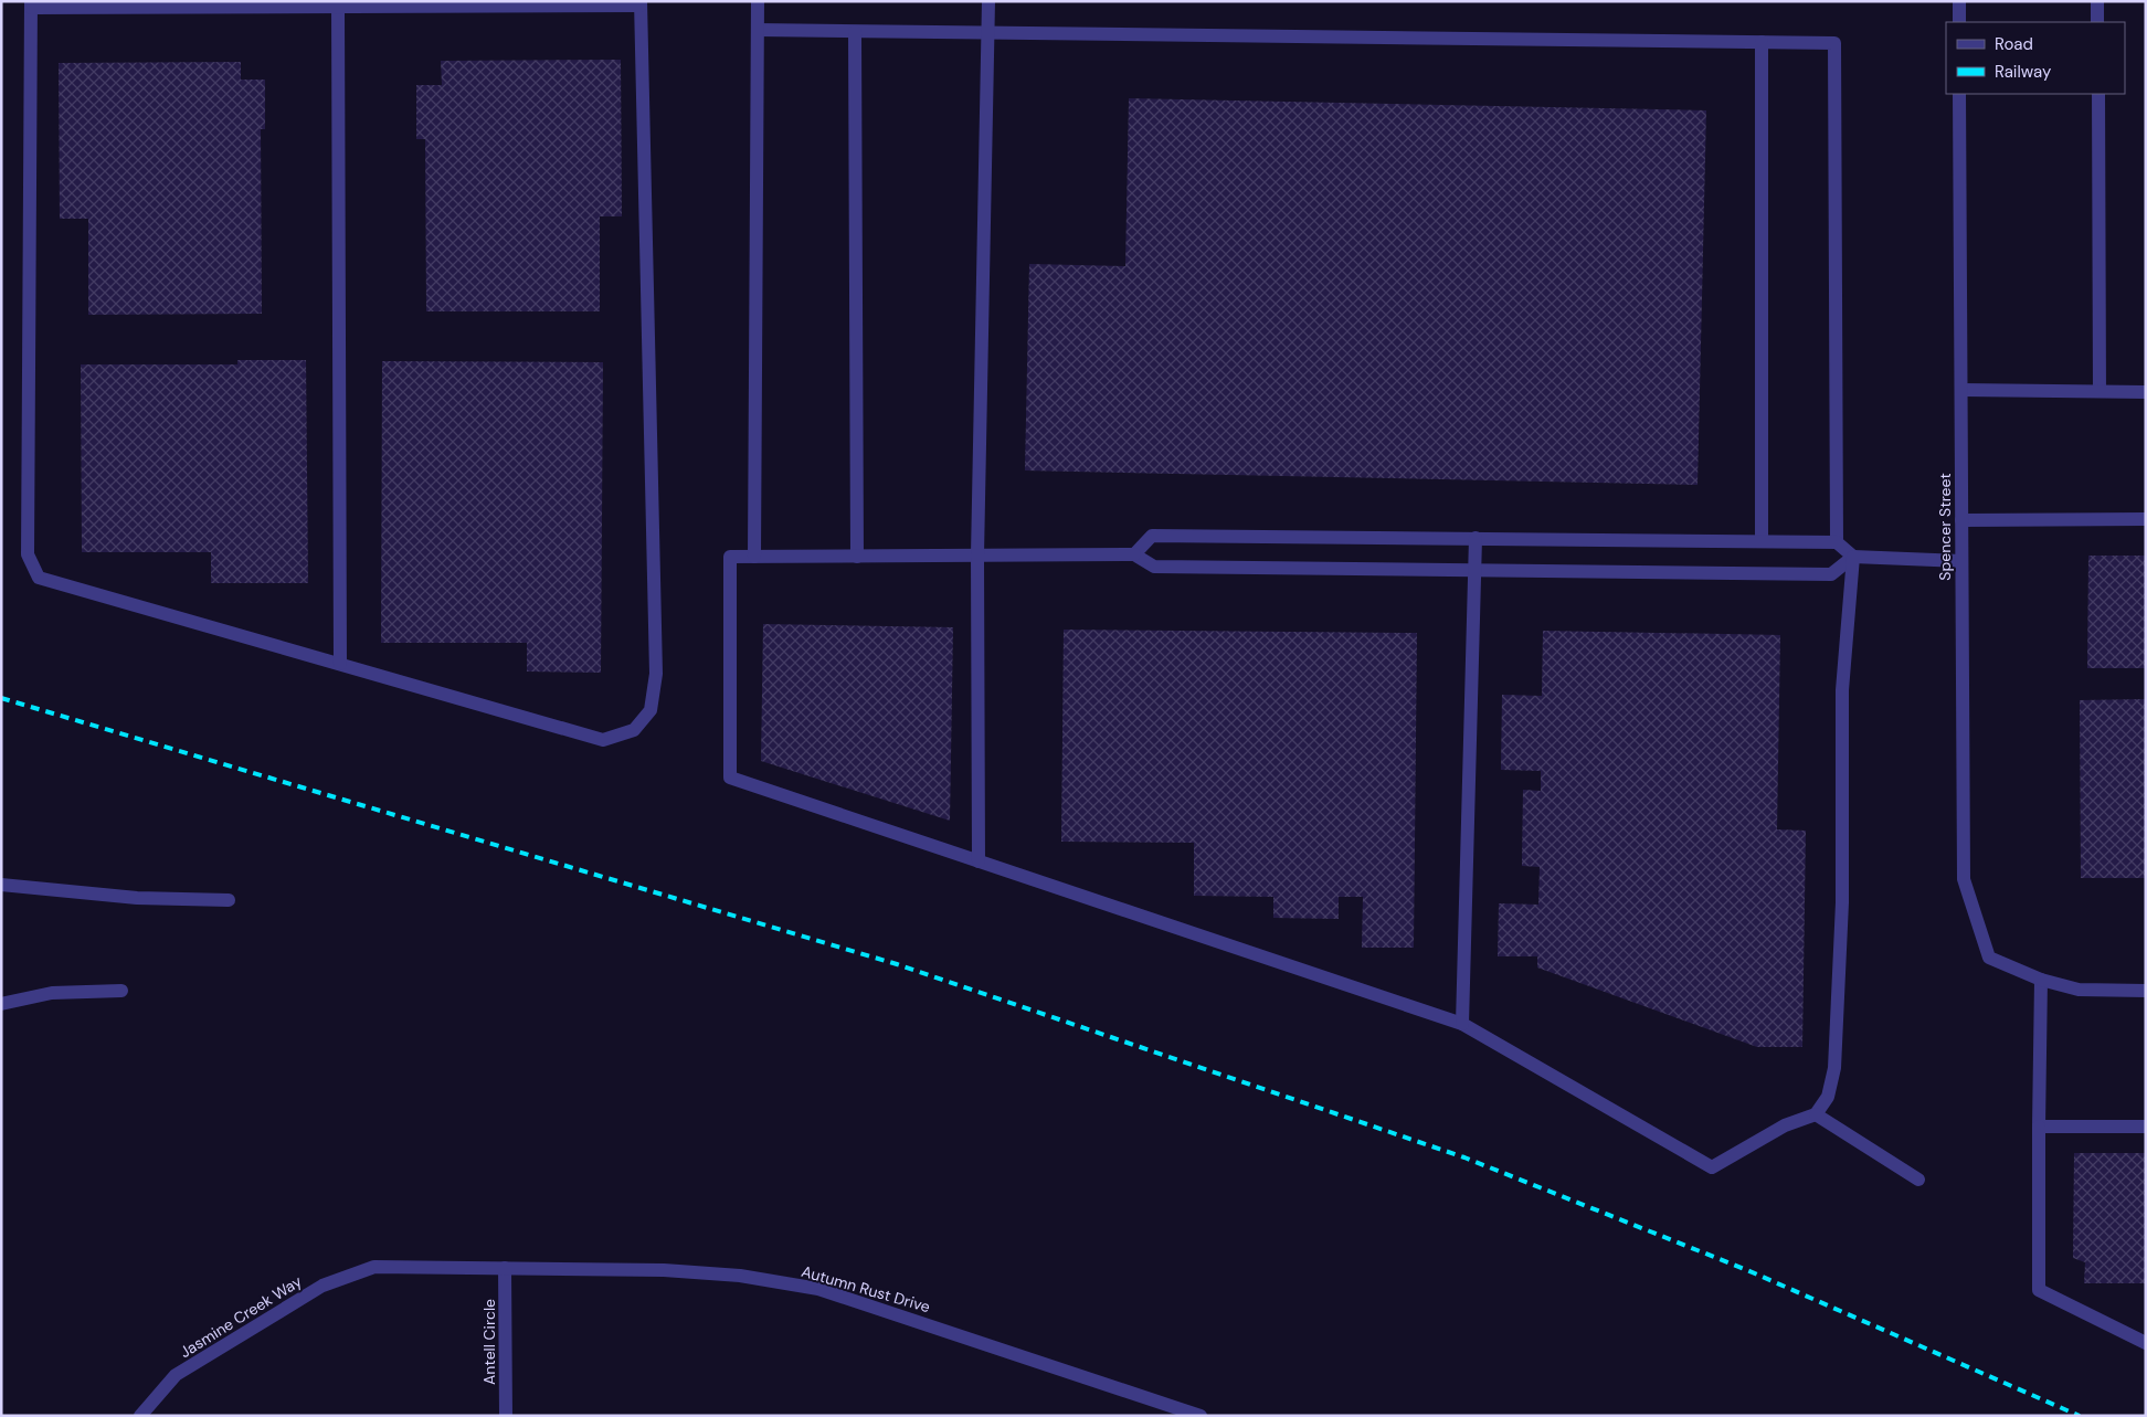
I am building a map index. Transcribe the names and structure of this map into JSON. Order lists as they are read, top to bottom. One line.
{"streets":{"street":["Spencer Street","Autumn Rust Drive","Jasmine Creek Way","Antell Circle"]},"crossings":[["Autumn Rust Drive","Jasmine Creek Way"],["Autumn Rust Drive","Antell Circle"]],"legend":["Road","Railway"]}
